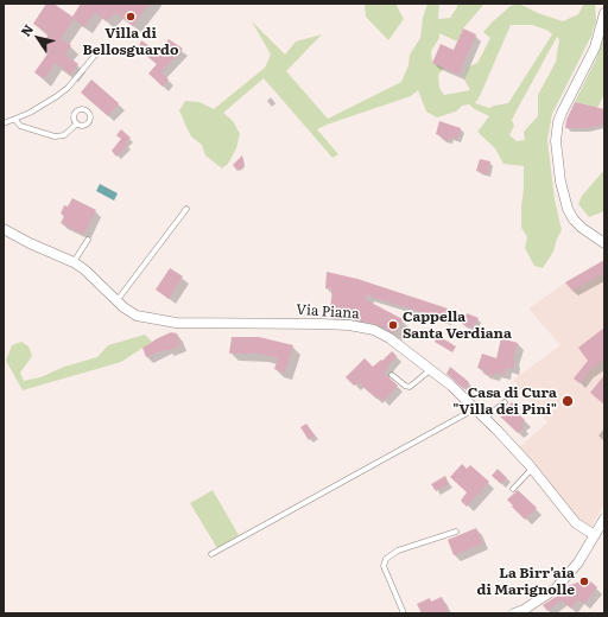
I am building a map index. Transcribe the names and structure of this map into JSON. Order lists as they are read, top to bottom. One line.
{"streets":{"street":["Via Piana"]},"places":["Villa di Bellosguardo","Cappella Santa Verdiana","Casa di Cura \"Villa dei Pini\"","La Birr’aia di Marignolle"],"north":"top left"}
